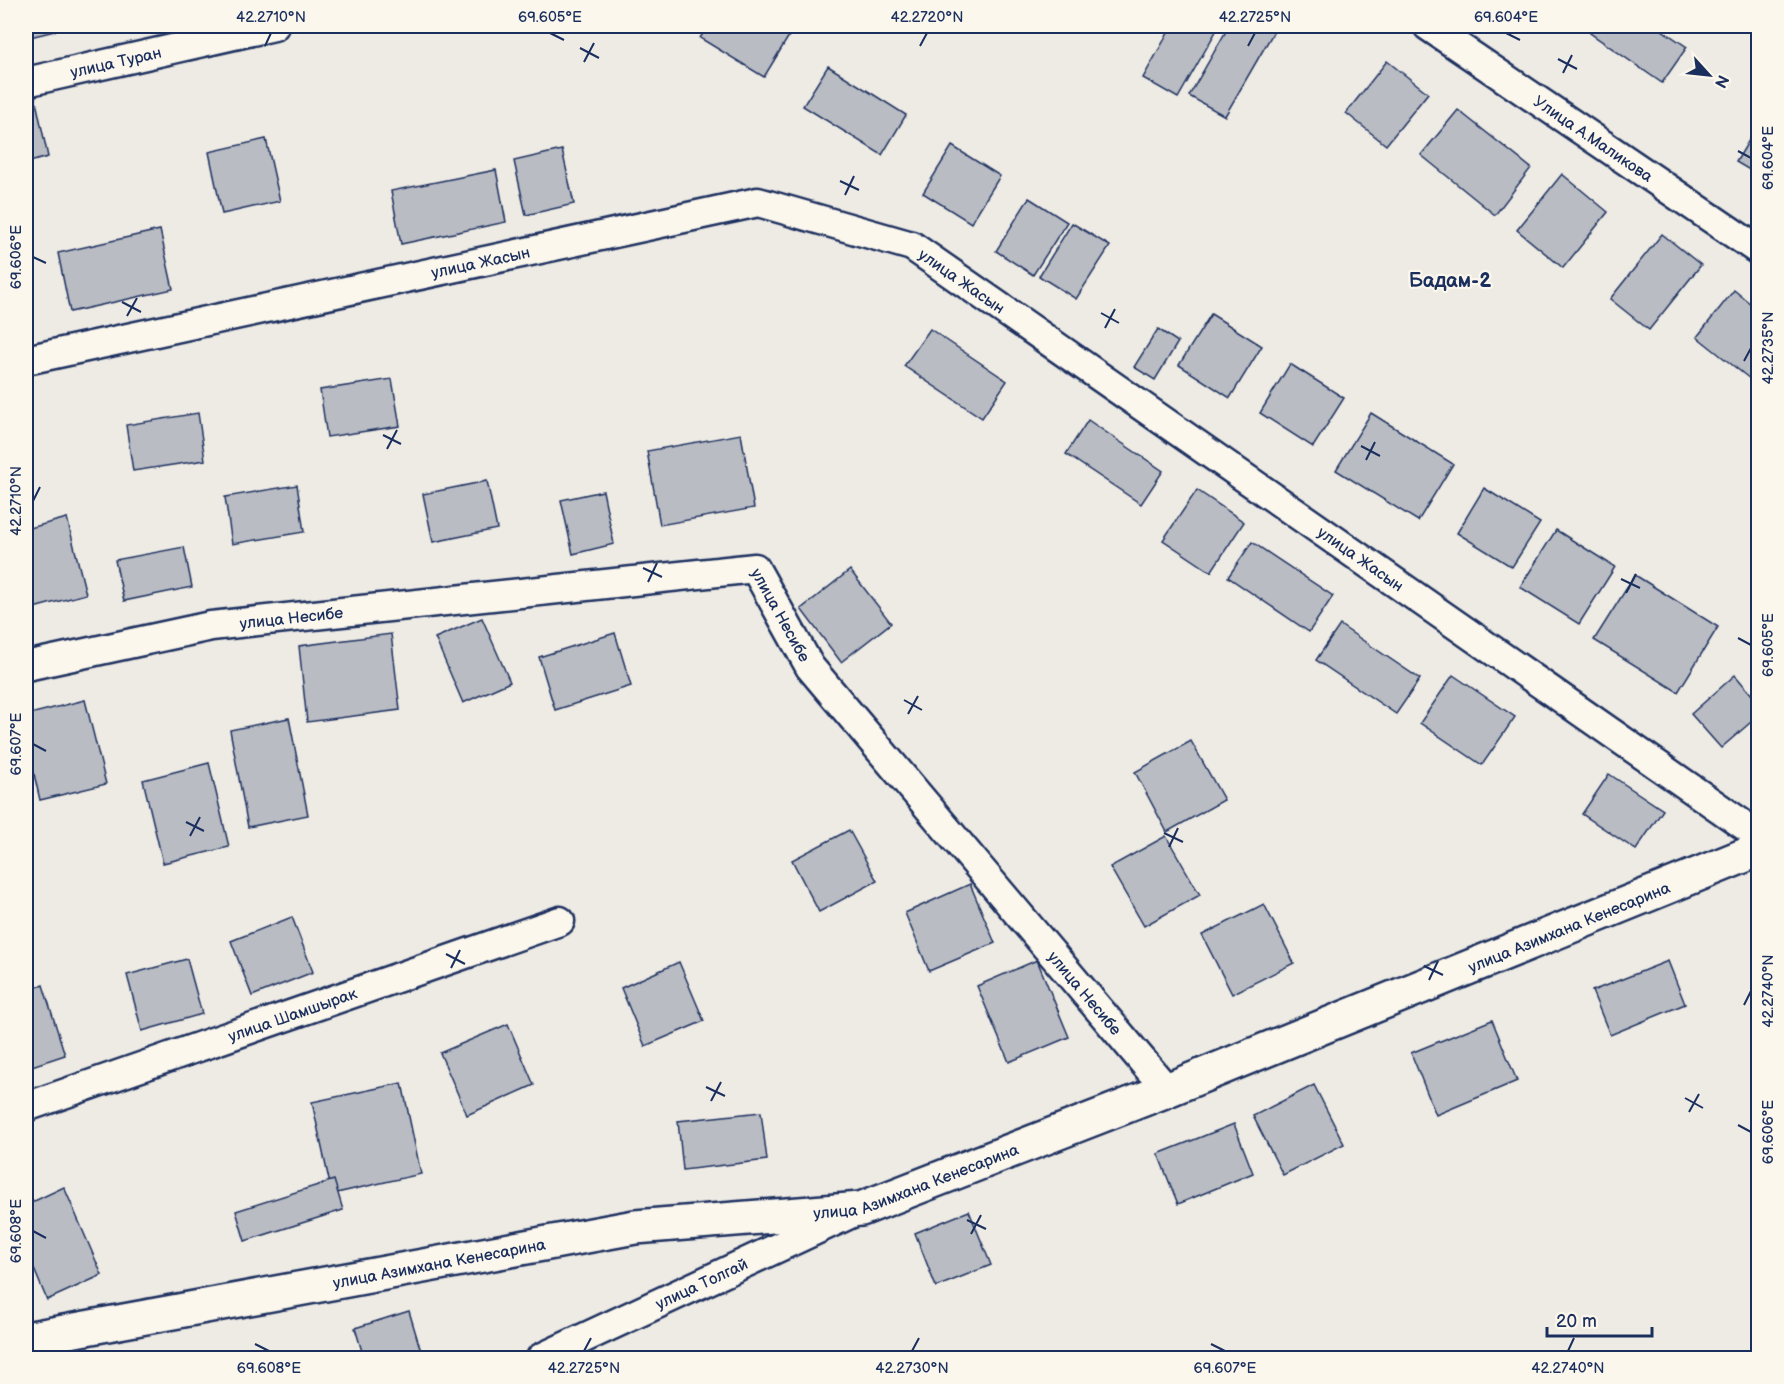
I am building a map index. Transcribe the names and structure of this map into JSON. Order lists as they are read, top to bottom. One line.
{"streets":{"street":["улица Туран","Улица А.Маликова","улица Жасын","улица Несибе","улица Азимхана Кенесарина","улица Шамшырак","улица Толгай"]},"crossings":[["улица Несибе","улица Азимхана Кенесарина"],["улица Азимхана Кенесарина","улица Толгай"]],"districts":["Бадам-2"],"scale_bar":"20 m","north":"bottom right","coordinates":["42.2710°N","69.605°E","42.2720°N","42.2725°N","69.604°E","69.606°E","42.2735°N","69.607°E","42.2740°N","69.608°E","42.2730°N"]}
